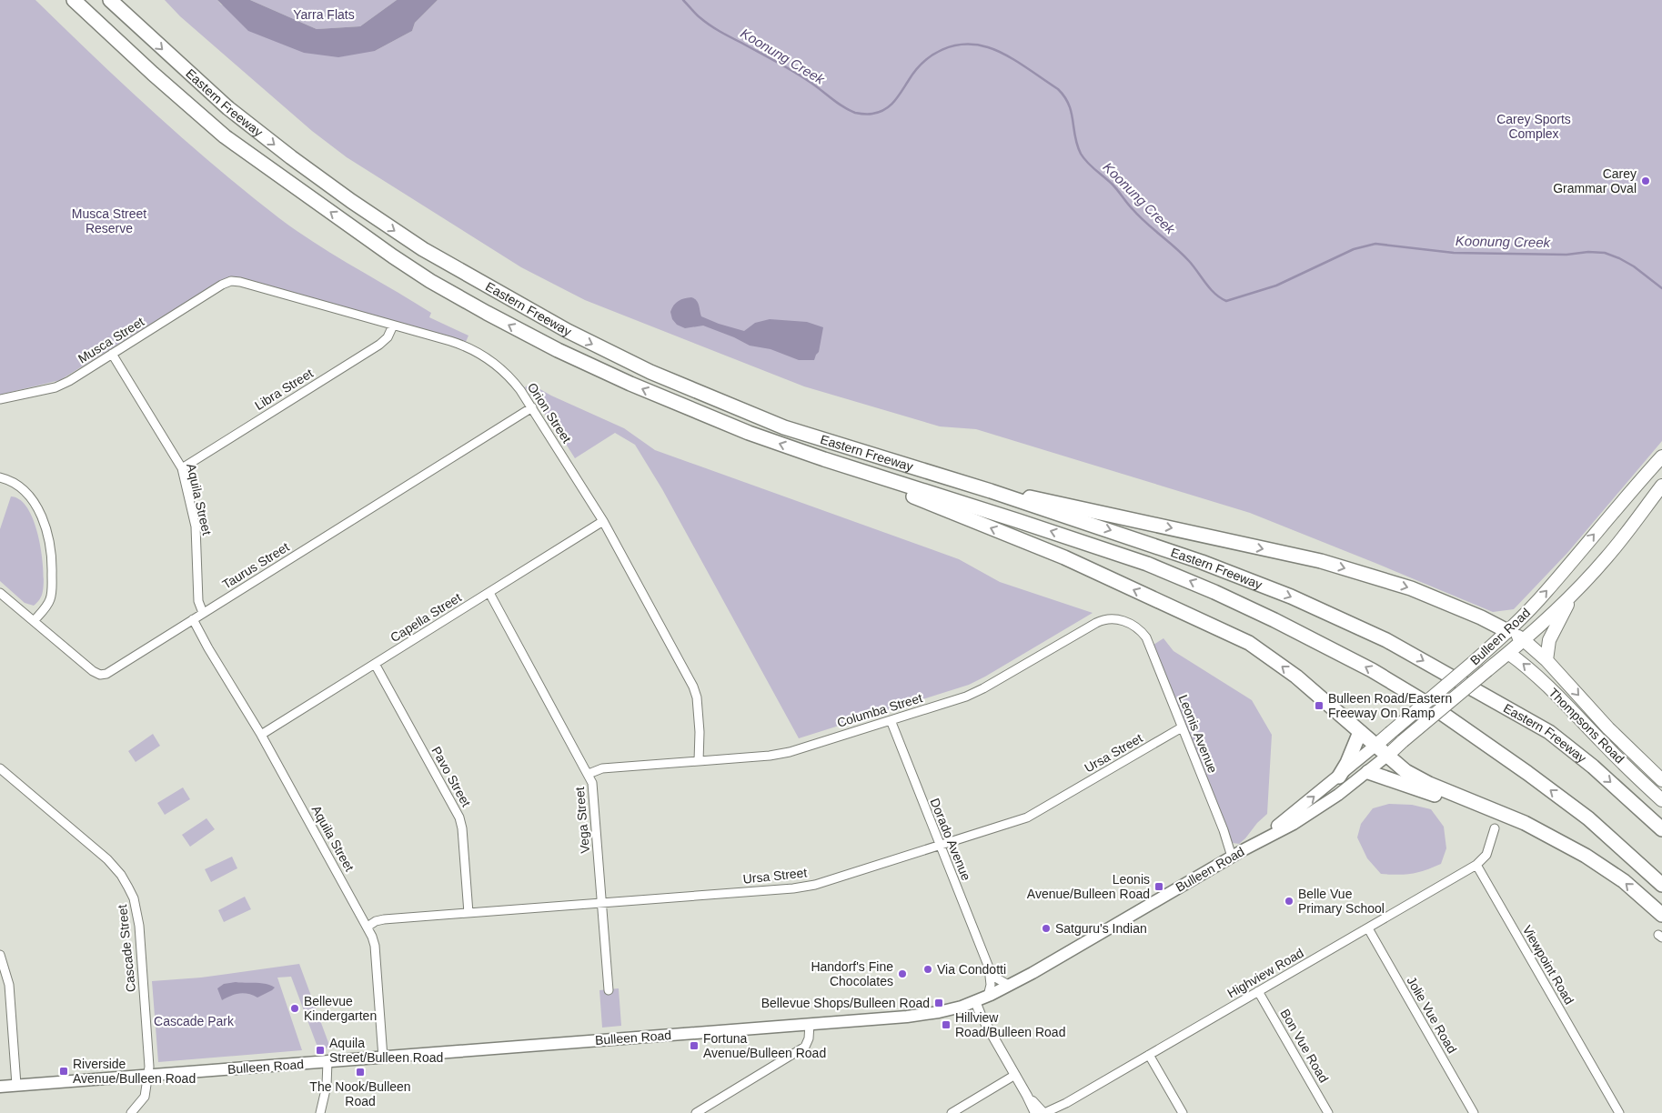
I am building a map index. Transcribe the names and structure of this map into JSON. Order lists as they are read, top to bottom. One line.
{"streets":{"highway":["Eastern Freeway","Bulleen Road","Thompsons Road"],"street":["Musca Street","Libra Street","Orion Street","Aquila Street","Taurus Street","Capella Street","Columba Street","Leonis Avenue","Ursa Street","Pavo Street","Vega Street","Dorado Avenue","Cascade Street","Viewpoint Road","Highview Road","Jolie Vue Road","Bon Vue Road"]},"crossings":[["Musca Street","Orion Street"],["Musca Street","Aquila Street"],["Libra Street","Orion Street"],["Libra Street","Aquila Street"],["Orion Street","Taurus Street"],["Orion Street","Capella Street"],["Orion Street","Columba Street"],["Aquila Street","Taurus Street"],["Aquila Street","Capella Street"],["Aquila Street","Bulleen Road"],["Aquila Street","Ursa Street"],["Capella Street","Pavo Street"],["Capella Street","Vega Street"],["Bulleen Road","Thompsons Road"],["Bulleen Road","Leonis Avenue"],["Bulleen Road","Dorado Avenue"],["Bulleen Road","Cascade Street"],["Columba Street","Leonis Avenue"],["Columba Street","Vega Street"],["Columba Street","Dorado Avenue"],["Leonis Avenue","Ursa Street"],["Ursa Street","Pavo Street"],["Ursa Street","Vega Street"],["Ursa Street","Dorado Avenue"],["Viewpoint Road","Highview Road"],["Highview Road","Jolie Vue Road"],["Highview Road","Bon Vue Road"]],"water":["Koonung Creek"],"parks":["Yarra Flats","Carey Sports Complex","Musca Street Reserve","Cascade Park"],"places":{"other":["Carey Grammar Oval","Belle Vue Primary School","Satguru's Indian","Via Condotti","Handorf's Fine Chocolates","Bellevue Kindergarten"],"transit":["Bulleen Road/Eastern Freeway On Ramp","Leonis Avenue/Bulleen Road","Bellevue Shops/Bulleen Road","Hillview Road/Bulleen Road","Fortuna Avenue/Bulleen Road","Aquila Street/Bulleen Road","Riverside Avenue/Bulleen Road","The Nook/Bulleen Road"]}}
